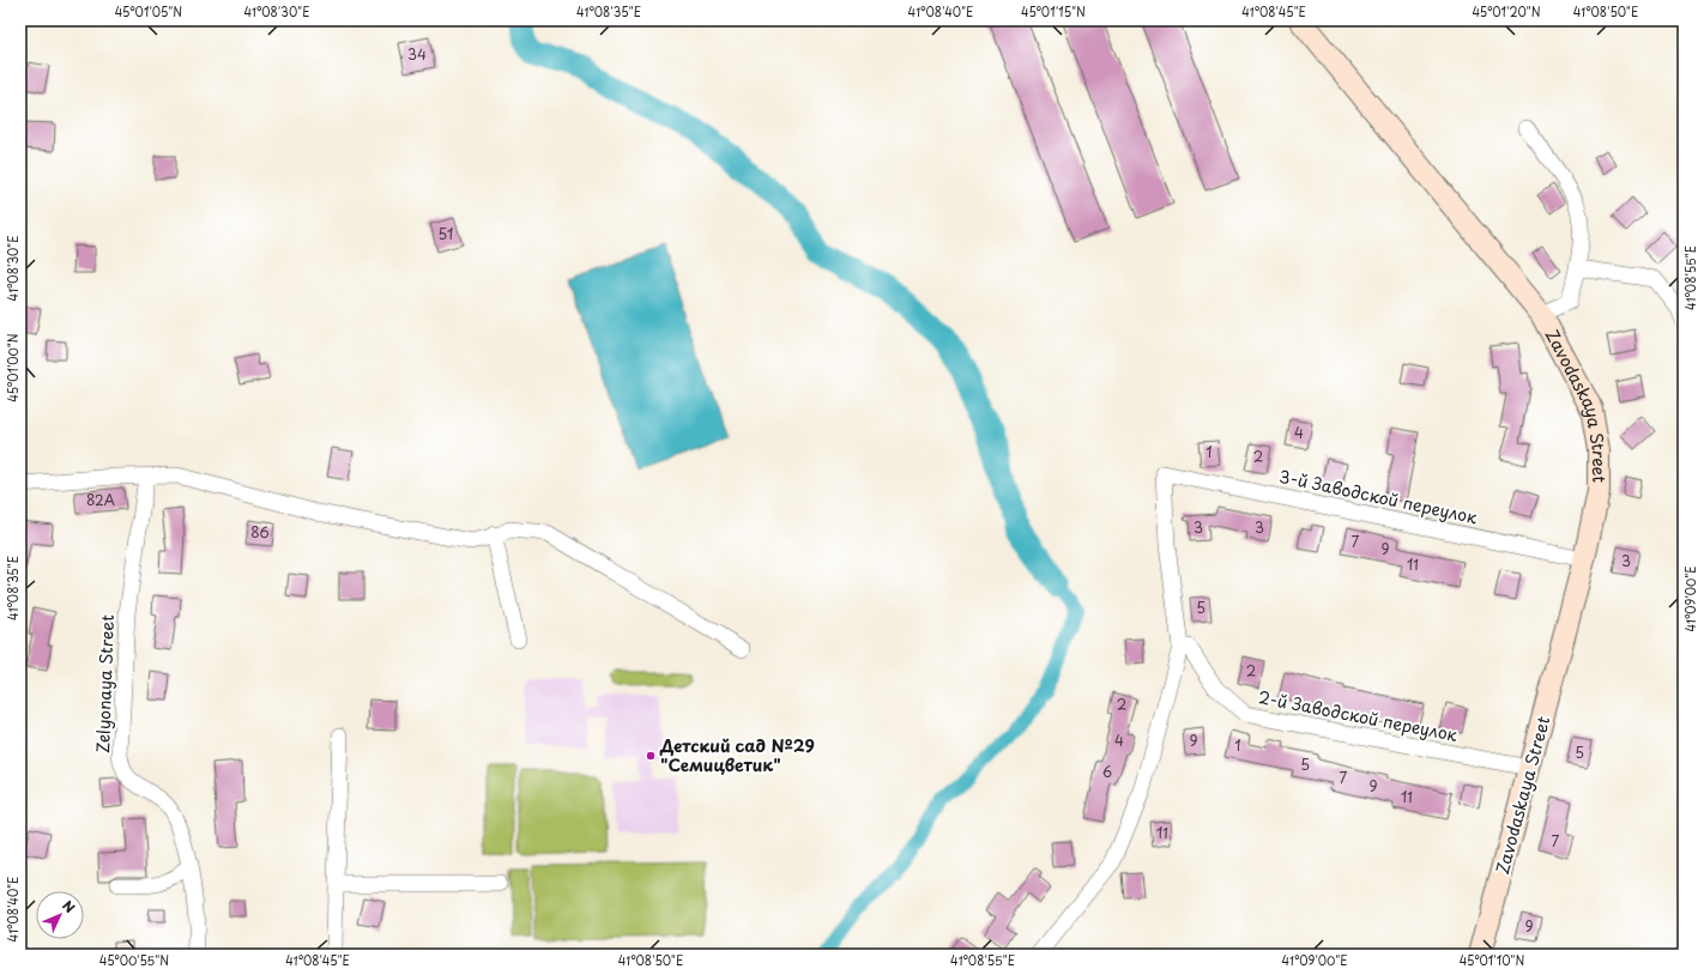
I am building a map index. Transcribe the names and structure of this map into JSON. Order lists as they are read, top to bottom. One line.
{"streets":{"main road":["Zavodaskaya Street"],"street":["3-й Заводской переулок","Zelyonaya Street","2-й Заводской переулок"]},"crossings":[["Zavodaskaya Street","3-й Заводской переулок"],["Zavodaskaya Street","2-й Заводской переулок"],["3-й Заводской переулок","2-й Заводской переулок"]],"places":["Детский сад №29 \"Семицветик\""],"house_numbers":["34","51","4","1","2","82А","3","3","86","7","9","3","11","5","2","2","4","9","1","5","5","6","7","9","11","11","7","9"],"north":"top right","coordinates":["45°01'05\"N","41°08'30\"E","41°08'35\"E","41°08'40\"E","45°01'15\"N","41°08'45\"E","45°01'20\"N","41°08'50\"E","41°08'55\"E","45°01'00\"N","41°09'00\"E","45°00'55\"N","45°01'10\"N"]}
